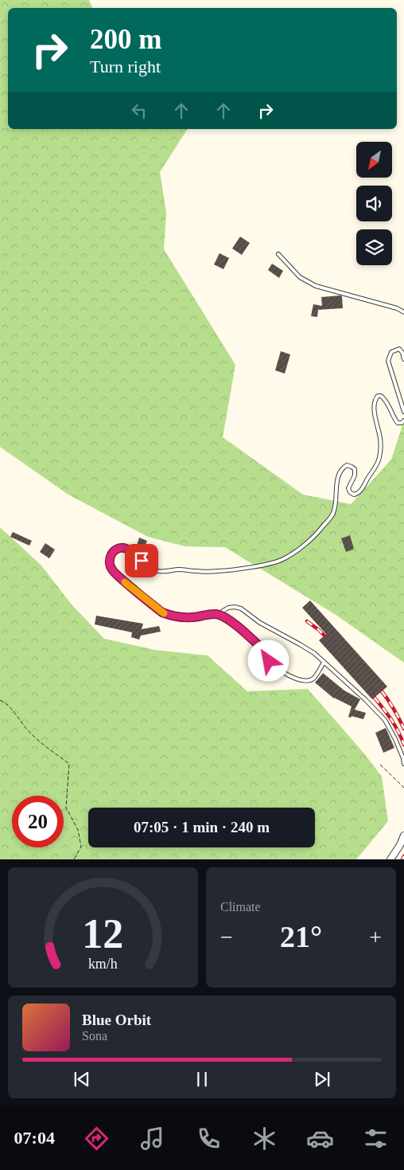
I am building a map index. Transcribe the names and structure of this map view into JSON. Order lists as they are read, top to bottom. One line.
{"north":"bottom left","page":{"turn":["200 m","Turn right"],"limit":"20","trip":"07:05 · 1 min · 240 m","tile":"Climate","heat":["−","21°","+"],"song":["Blue Orbit","Sona"],"tabs":"07:04","gauge":["12","km/h"]}}
